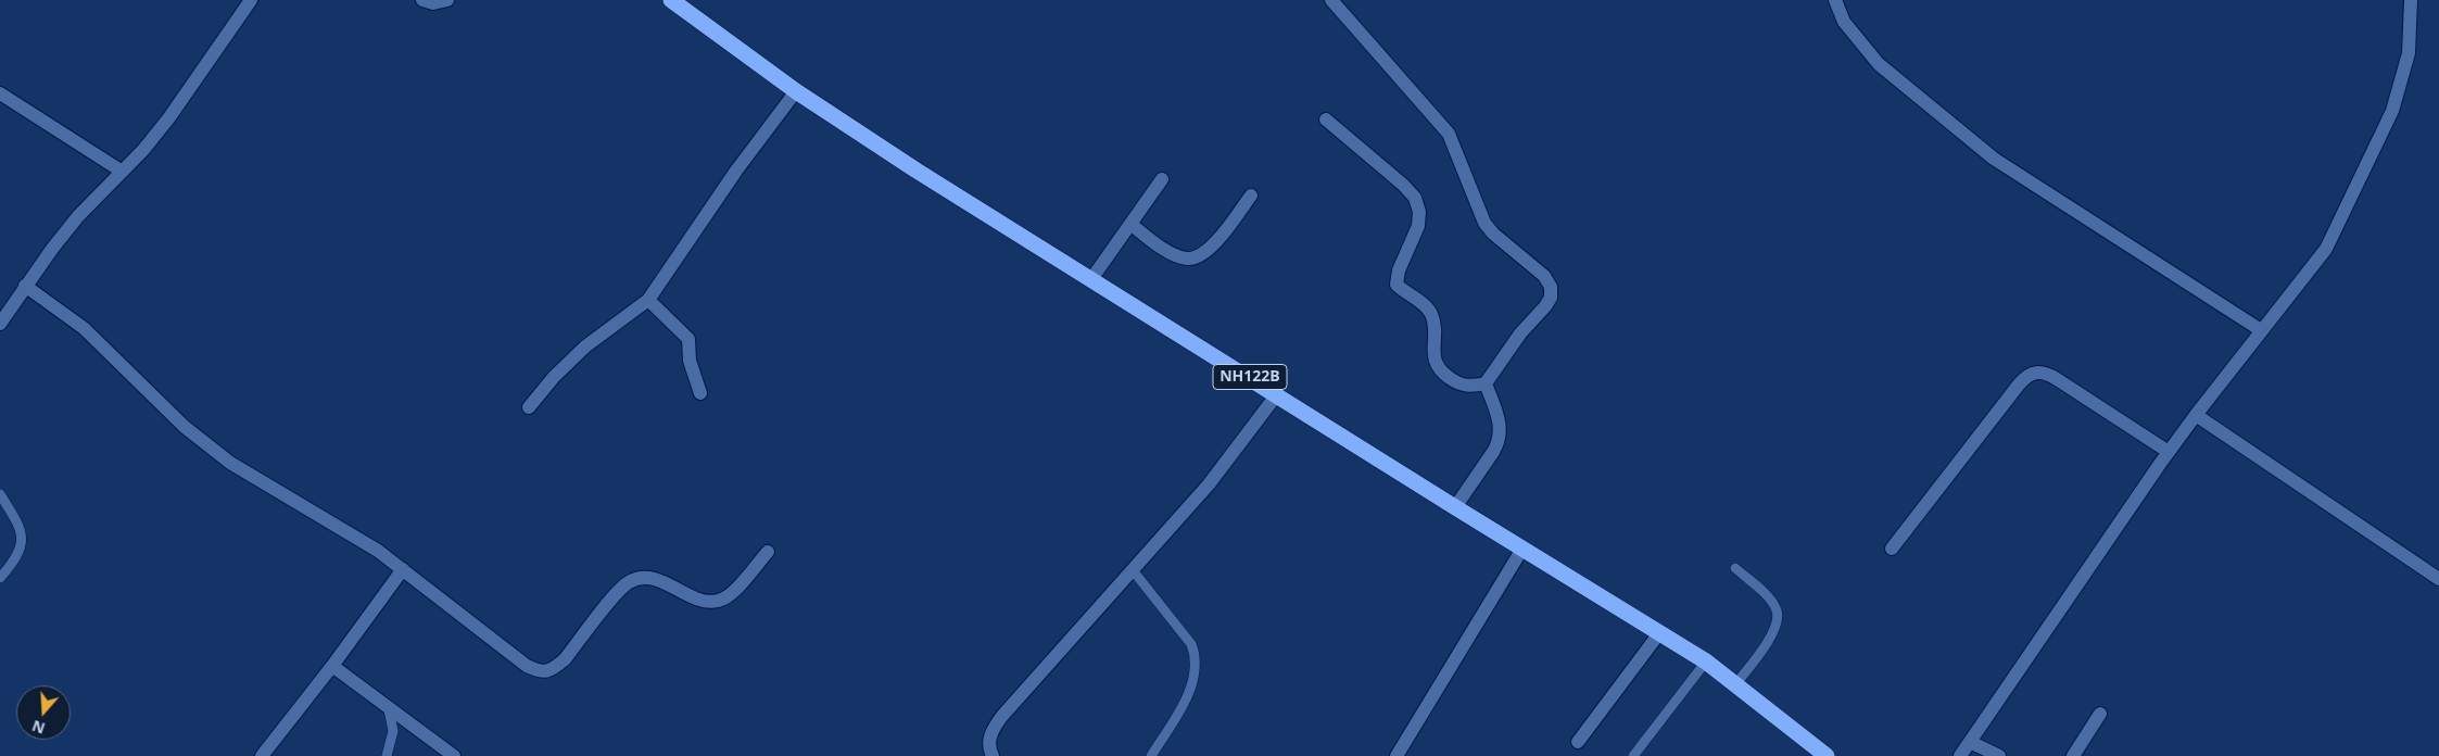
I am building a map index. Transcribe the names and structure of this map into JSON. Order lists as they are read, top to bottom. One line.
{"streets":{"highway":["NH122B"]},"north":"bottom"}
